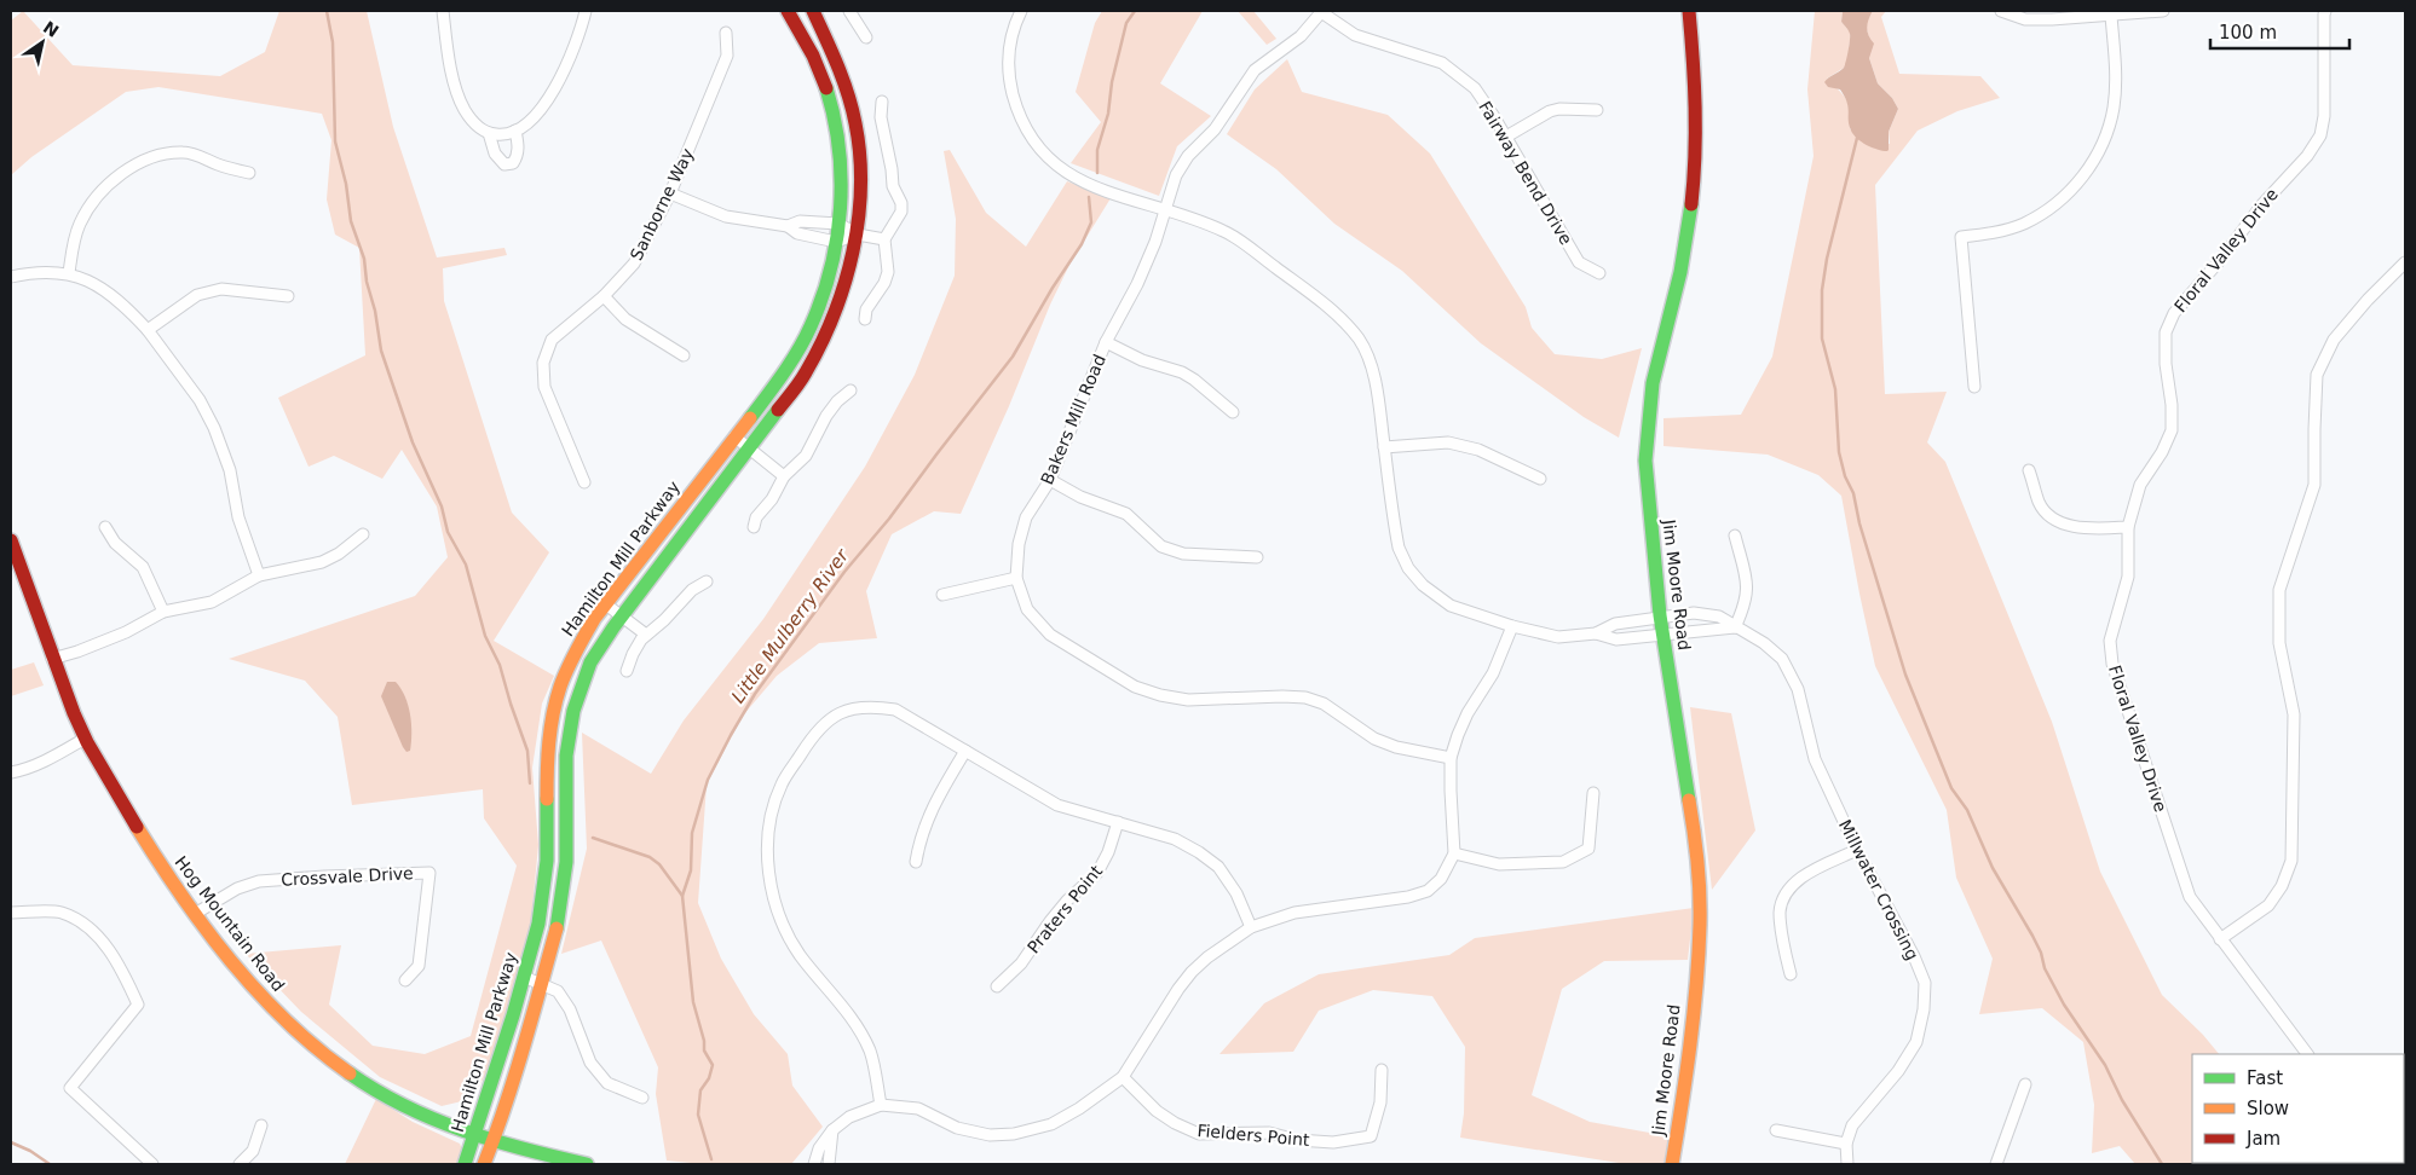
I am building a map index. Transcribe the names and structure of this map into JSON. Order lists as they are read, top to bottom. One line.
{"streets":{"street":["Fairway Bend Drive","Sanborne Way","Floral Valley Drive","Bakers Mill Road","Hamilton Mill Parkway","Jim Moore Road","Crossvale Drive","Millwater Crossing","Praters Point","Hog Mountain Road","Fielders Point"]},"crossings":[["Fairway Bend Drive","Bakers Mill Road"],["Hamilton Mill Parkway","Hog Mountain Road"],["Jim Moore Road","Millwater Crossing"],["Crossvale Drive","Hog Mountain Road"]],"water":["Little Mulberry River"],"legend":["Fast","Slow","Jam"],"scale_bar":"100 m","north":"top right"}
